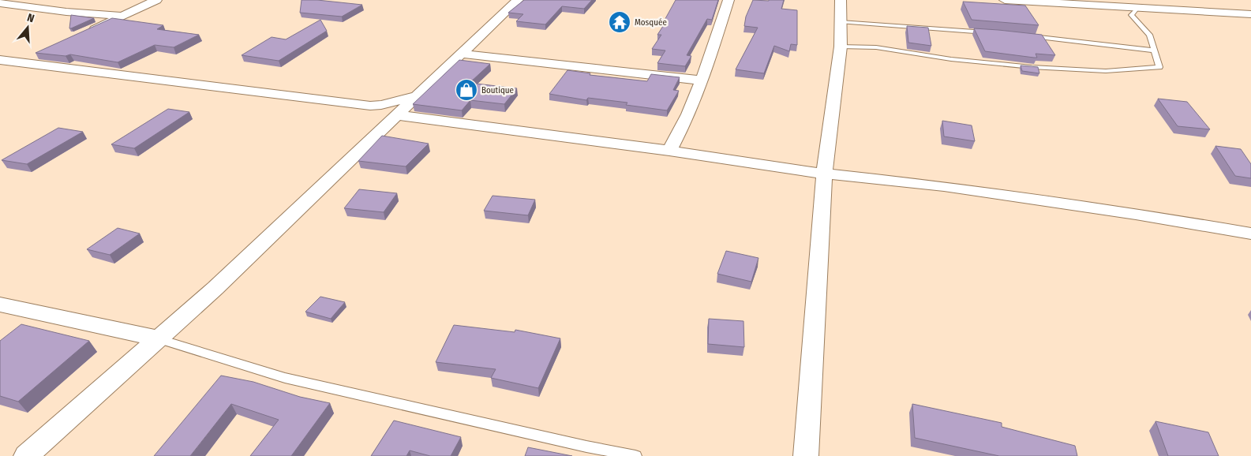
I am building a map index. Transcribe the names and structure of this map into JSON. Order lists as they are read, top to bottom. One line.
{"places":{"temple":["Mosquée"],"shop":["Boutique"]},"north":"top"}
